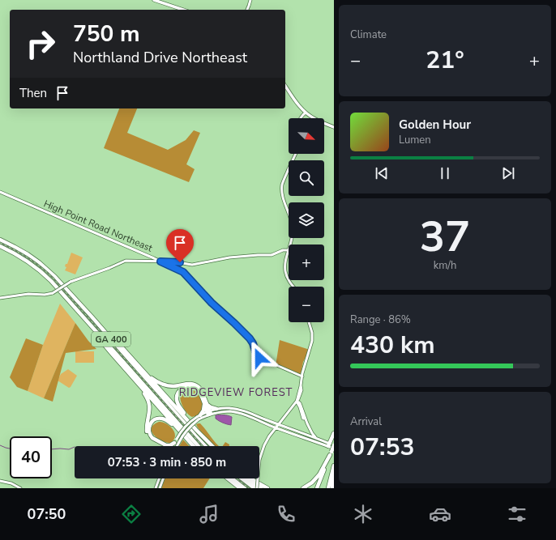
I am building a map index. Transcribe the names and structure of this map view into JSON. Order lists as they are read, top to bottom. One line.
{"streets":{"highway":["GA 400"],"main road":["High Point Road Northeast"]},"districts":["RIDGEVIEW FOREST"],"north":"bottom right","page":{"tile":["Climate",["37","km/h"],["Range · 86%","430 km"],["Arrival","07:53"]],"turn":["750 m","Northland Drive Northeast"],"heat":["−","21°","+"],"then":"Then","song":["Golden Hour","Lumen"],"map_buttons":["+","−"],"limit":"40","trip":"07:53 · 3 min · 850 m","tabs":"07:50"}}
